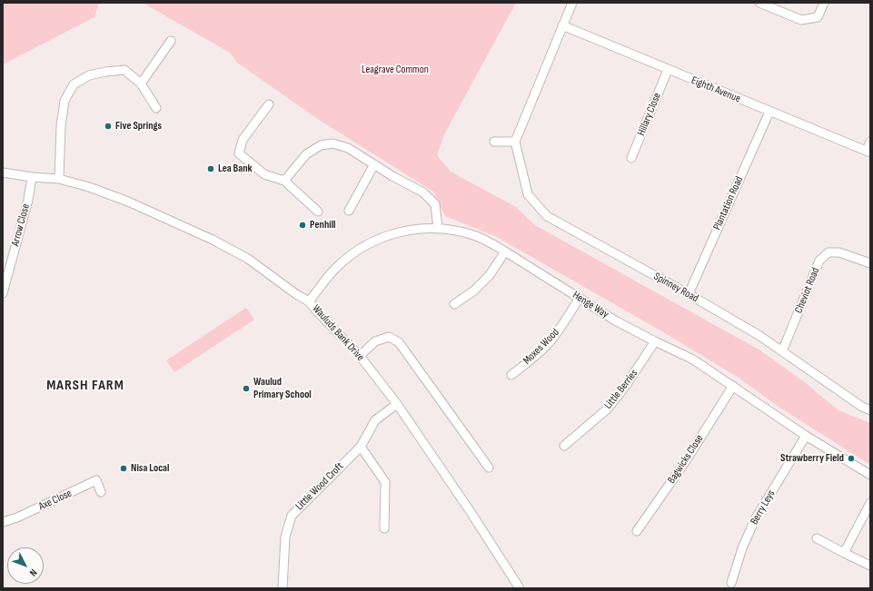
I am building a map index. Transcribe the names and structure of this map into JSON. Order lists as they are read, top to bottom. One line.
{"streets":{"street":["Eighth Avenue","Hillary Close","Plantation Road","Arrow Close","Spinney Road","Cheviot Road","Henge Way","Wauluds Bank Drive","Moxes Wood","Little Berries","Bagwicks Close","Little Wood Croft","Axe Close","Berry Leys"]},"crossings":[["Eighth Avenue","Hillary Close"],["Eighth Avenue","Plantation Road"],["Plantation Road","Spinney Road"],["Arrow Close","Wauluds Bank Drive"],["Spinney Road","Cheviot Road"],["Henge Way","Wauluds Bank Drive"],["Henge Way","Moxes Wood"],["Henge Way","Little Berries"],["Henge Way","Bagwicks Close"],["Henge Way","Berry Leys"],["Wauluds Bank Drive","Little Wood Croft"]],"districts":["MARSH FARM"],"parks":["Leagrave Common"],"places":["Five Springs","Lea Bank","Penhill","Waulud Primary School","Strawberry Field","Nisa Local"],"north":"bottom right"}
